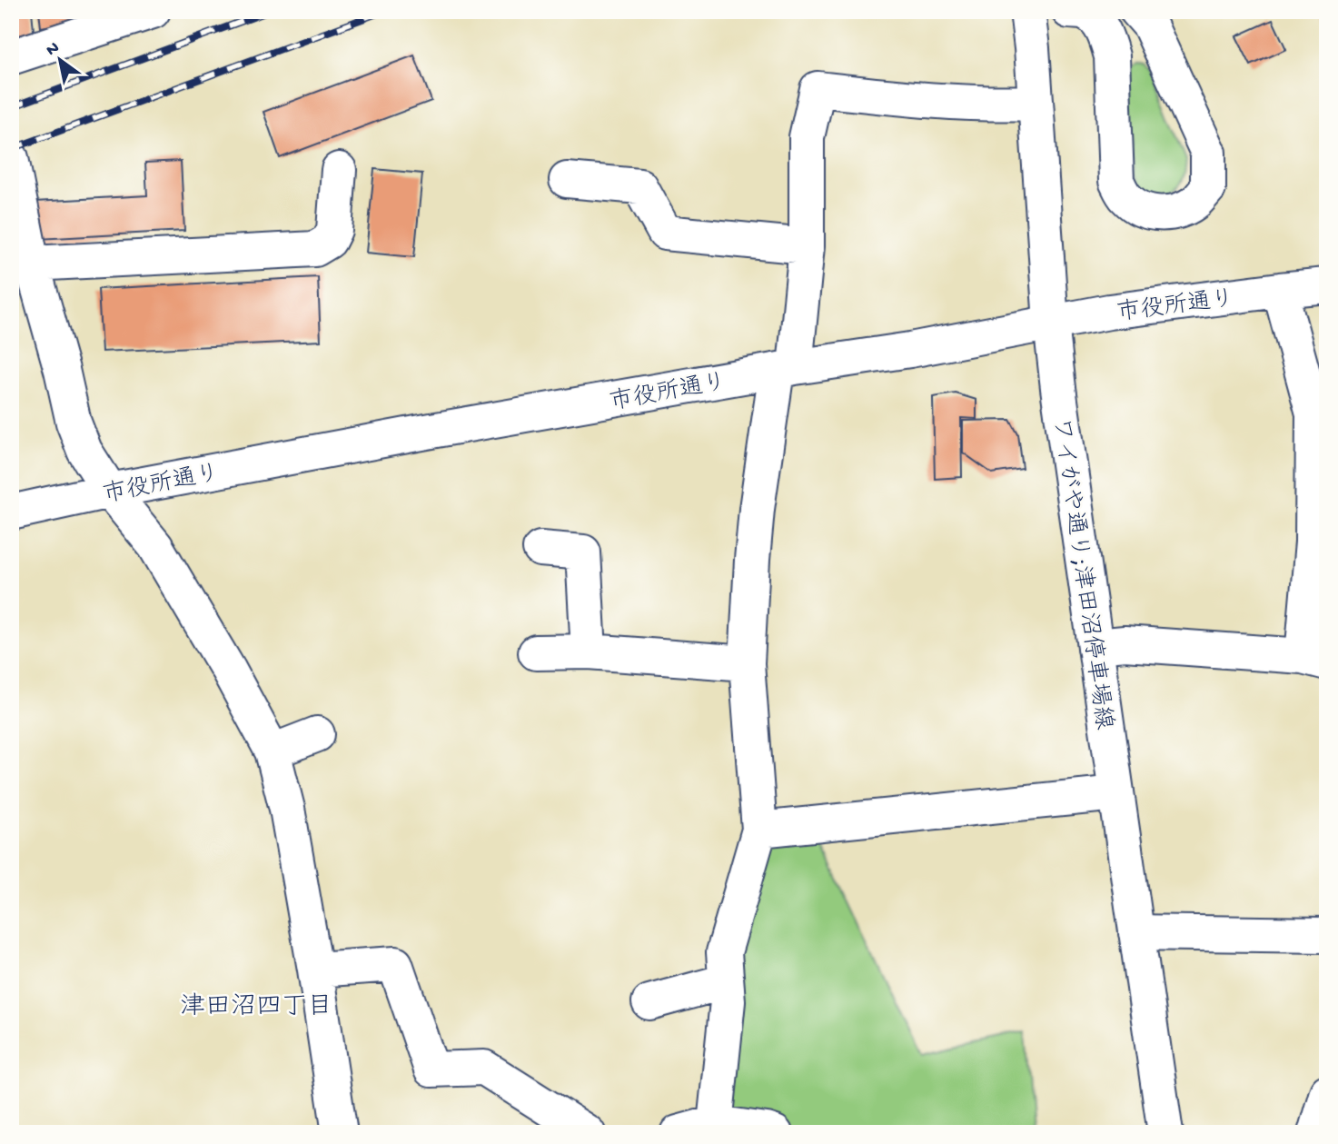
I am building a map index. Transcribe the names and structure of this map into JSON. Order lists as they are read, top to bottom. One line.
{"streets":{"street":["市役所通り","ワイがや通り;津田沼停車場線"]},"crossings":[["市役所通り","ワイがや通り;津田沼停車場線"]],"districts":["津田沼四丁目"],"north":"top left"}
